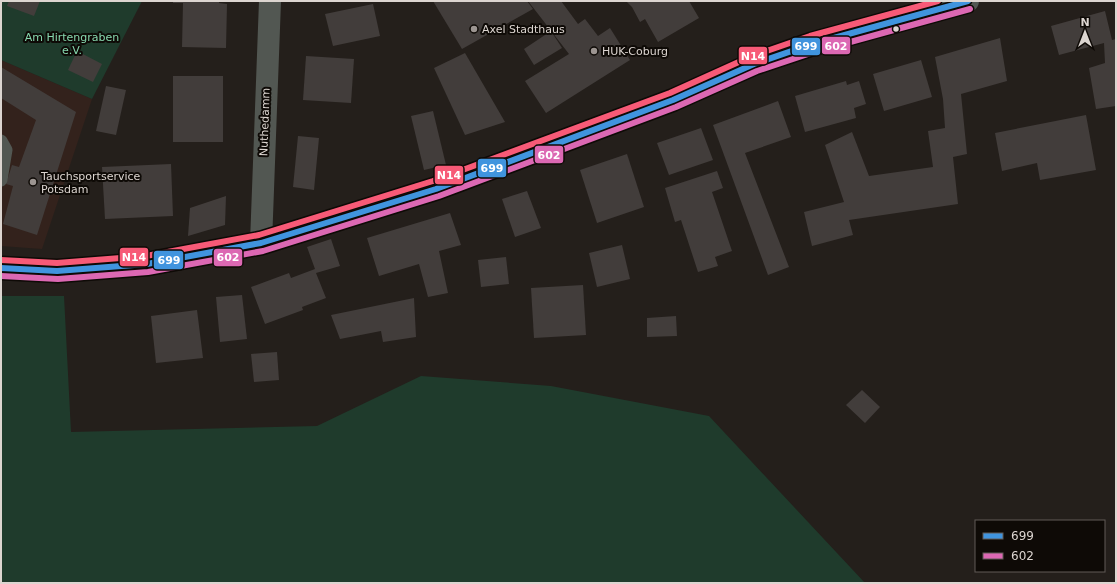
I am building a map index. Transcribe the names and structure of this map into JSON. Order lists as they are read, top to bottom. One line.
{"streets":{"street":["Nuthedamm"]},"parks":["Am Hirtengraben e.V."],"places":["Axel Stadthaus","HUK-Coburg","Tauchsportservice Potsdam"],"lines":["transit line 699","transit line N14","transit line 602"],"legend":["699","602"],"north":"top"}
